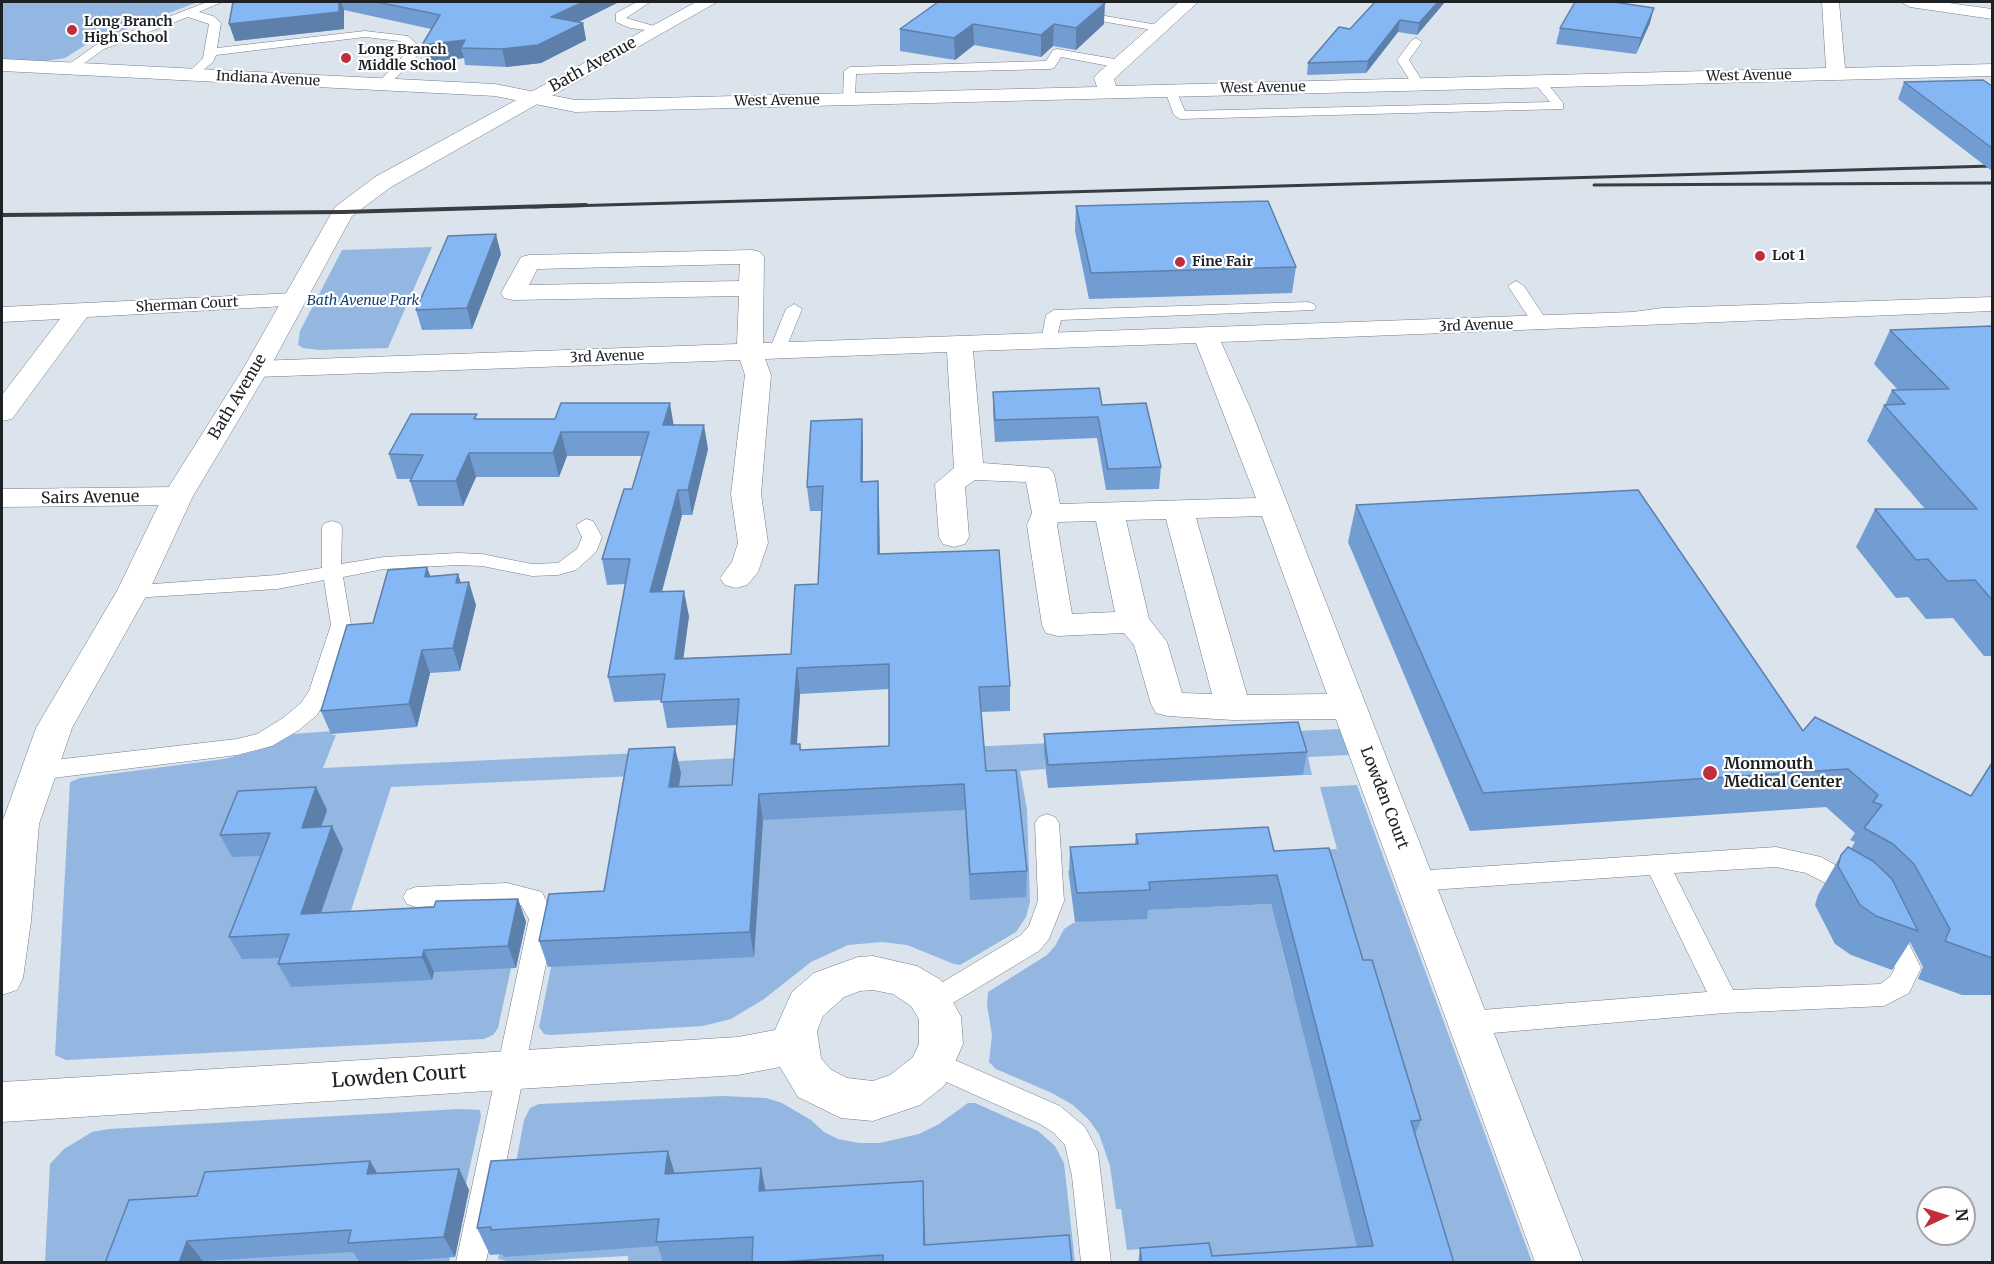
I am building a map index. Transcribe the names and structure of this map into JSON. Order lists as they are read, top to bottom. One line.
{"streets":{"street":["Bath Avenue","West Avenue","Indiana Avenue","Sherman Court","3rd Avenue","Sairs Avenue","Lowden Court"]},"crossings":[["Bath Avenue","West Avenue"],["Bath Avenue","Indiana Avenue"],["Bath Avenue","Sherman Court"],["Bath Avenue","3rd Avenue"],["Bath Avenue","Sairs Avenue"],["West Avenue","Indiana Avenue"],["3rd Avenue","Lowden Court"]],"parks":["Bath Avenue Park"],"places":["Long Branch High School","Long Branch Middle School","Lot 1","Fine Fair","Monmouth Medical Center"],"north":"right"}
